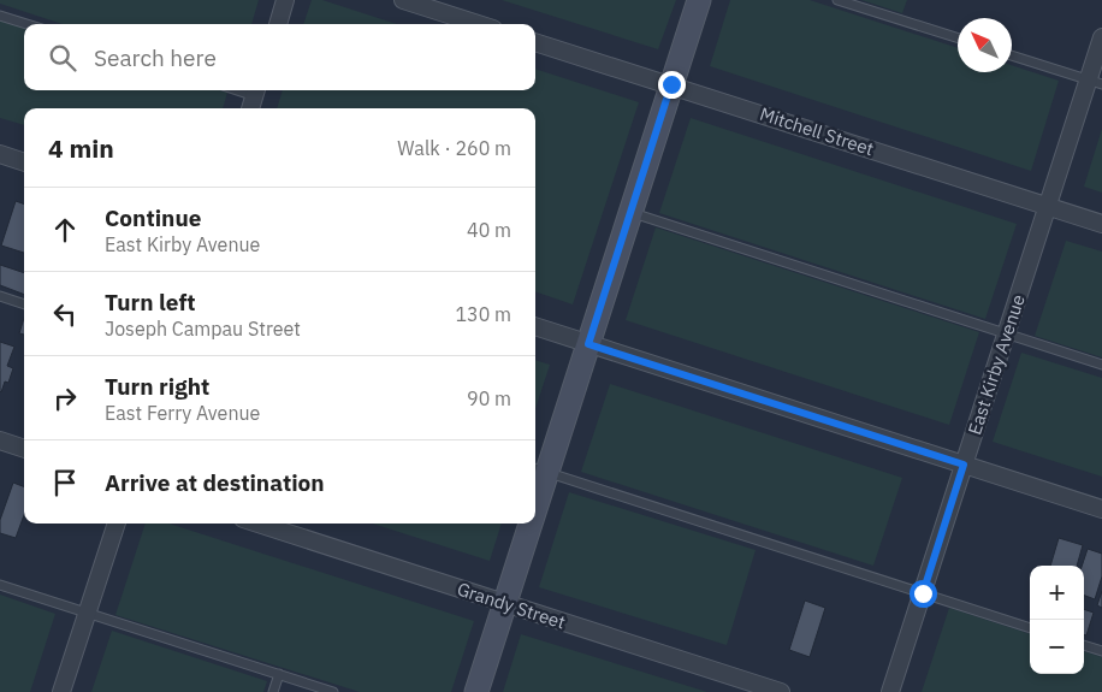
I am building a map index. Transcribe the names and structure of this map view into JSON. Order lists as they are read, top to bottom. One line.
{"streets":{"street":["Mitchell Street","East Kirby Avenue","Grandy Street"]},"crossings":[["Mitchell Street","East Kirby Avenue"]],"north":"top left","page":{"search":"Search here","heading":["4 min","Walk · 260 m"],"list":[["Continue","East Kirby Avenue","40 m"],["Turn left","Joseph Campau Street","130 m"],["Turn right","East Ferry Avenue","90 m"],"Arrive at destination"],"map_buttons":["+","−"]}}
